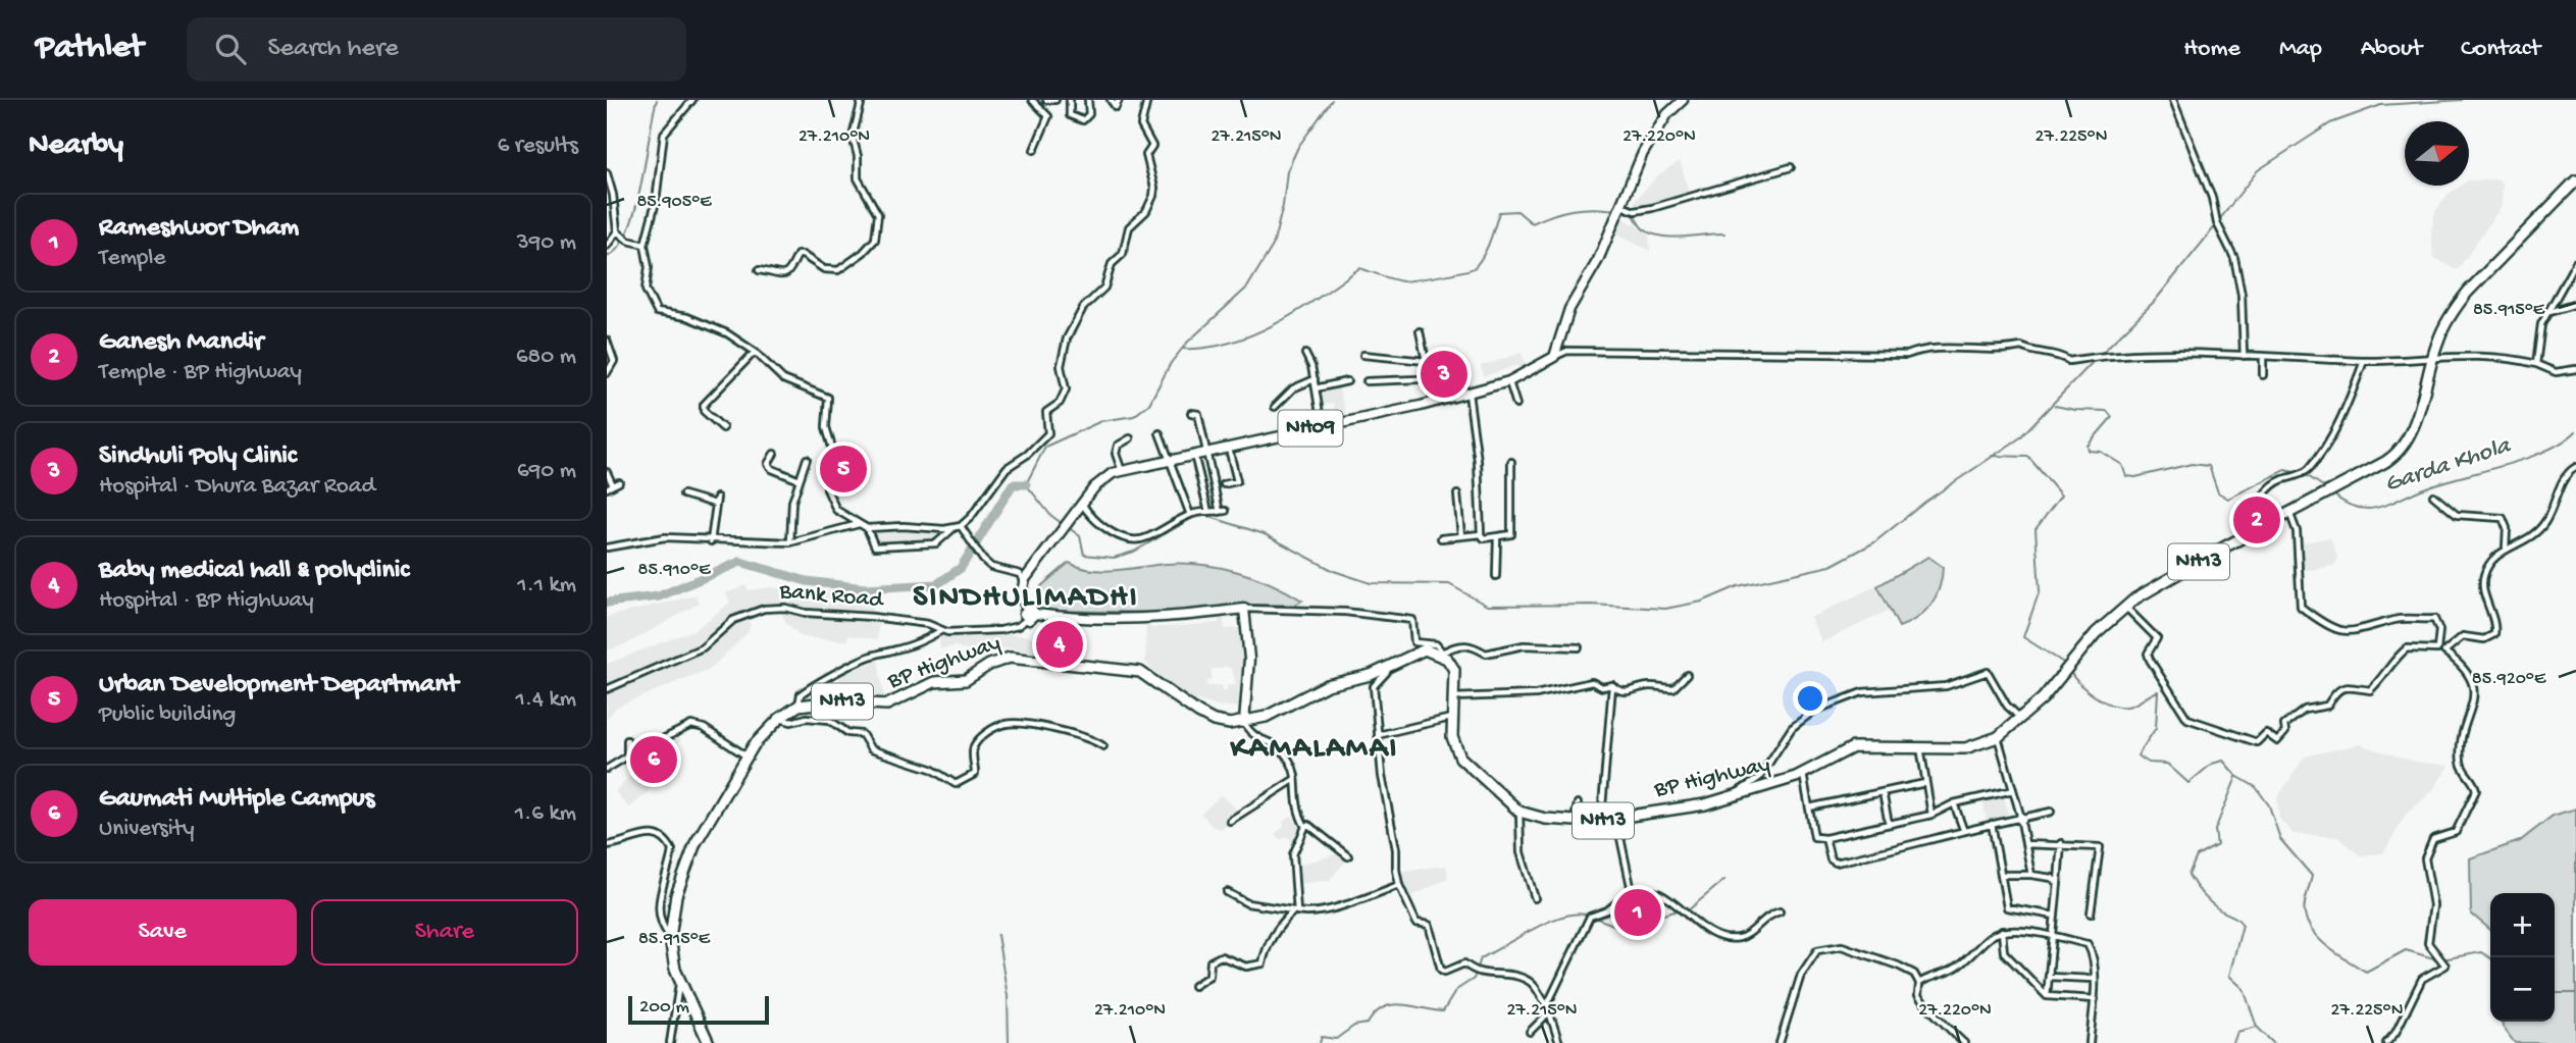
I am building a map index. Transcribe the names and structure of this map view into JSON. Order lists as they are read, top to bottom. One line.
{"streets":{"highway":["NH13","BP Highway"],"main road":["NH09"],"street":["Bank Road"]},"districts":["SINDHULIMADHI","KAMALAMAI"],"water":["Garda Khola"],"scale_bar":"200 m","north":"right","page":{"header":"Pathlet","search":"Search here","nav":["Home","Map","About","Contact"],"heading":["Nearby","6 results"],"list":[{"mark":"1","name":"Rameshwor Dham","note":"Temple","value":"390 m"},{"mark":"2","name":"Ganesh Mandir","note":"Temple · BP Highway","value":"680 m"},{"mark":"3","name":"Sindhuli Poly Clinic","note":"Hospital · Dhura Bazar Road","value":"690 m"},{"mark":"4","name":"Baby medical hall & polyclinic","note":"Hospital · BP Highway","value":"1.1 km"},{"mark":"5","name":"Urban Development Departmant","note":"Public building","value":"1.4 km"},{"mark":"6","name":"Gaumati Multiple Campus","note":"University","value":"1.6 km"}],"pins":["3","5","2","4","6","1"],"buttons":["Save","Share"],"map_buttons":["+","−"],"scale":"200 m"},"coordinates":["27.210°N","27.215°N","27.220°N","27.225°N","85.905°E","85.915°E","85.910°E","85.920°E"]}
